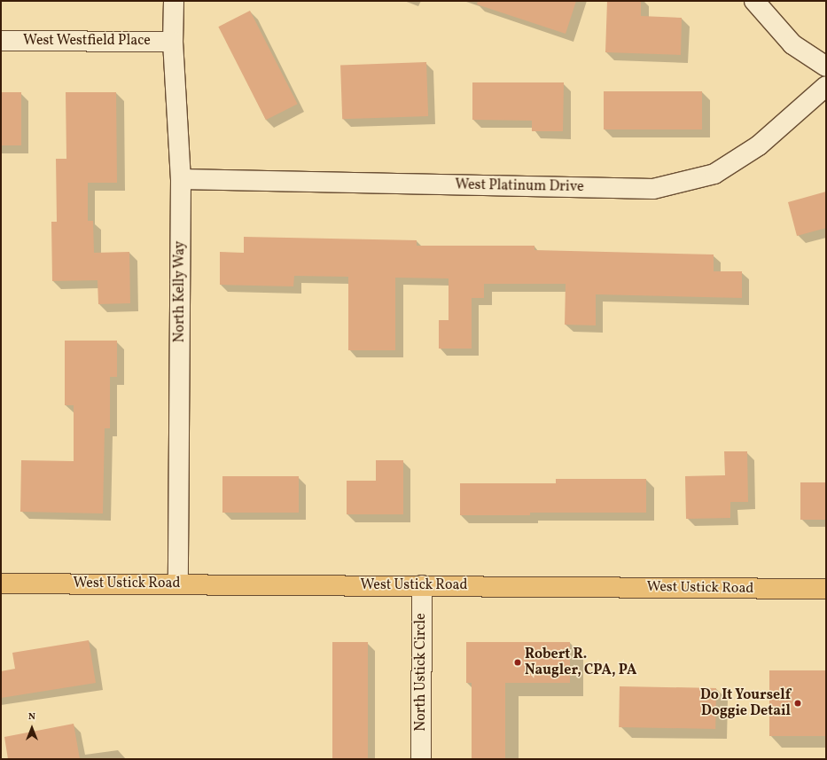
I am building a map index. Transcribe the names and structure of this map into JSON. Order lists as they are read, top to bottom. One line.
{"streets":{"main road":["West Ustick Road"],"street":["West Westfield Place","West Platinum Drive","North Kelly Way","North Ustick Circle"]},"crossings":[["West Westfield Place","North Kelly Way"],["West Platinum Drive","North Kelly Way"],["North Kelly Way","West Ustick Road"],["West Ustick Road","North Ustick Circle"]],"places":["Robert R. Naugler, CPA, PA","Do It Yourself Doggie Detail"],"north":"top"}
